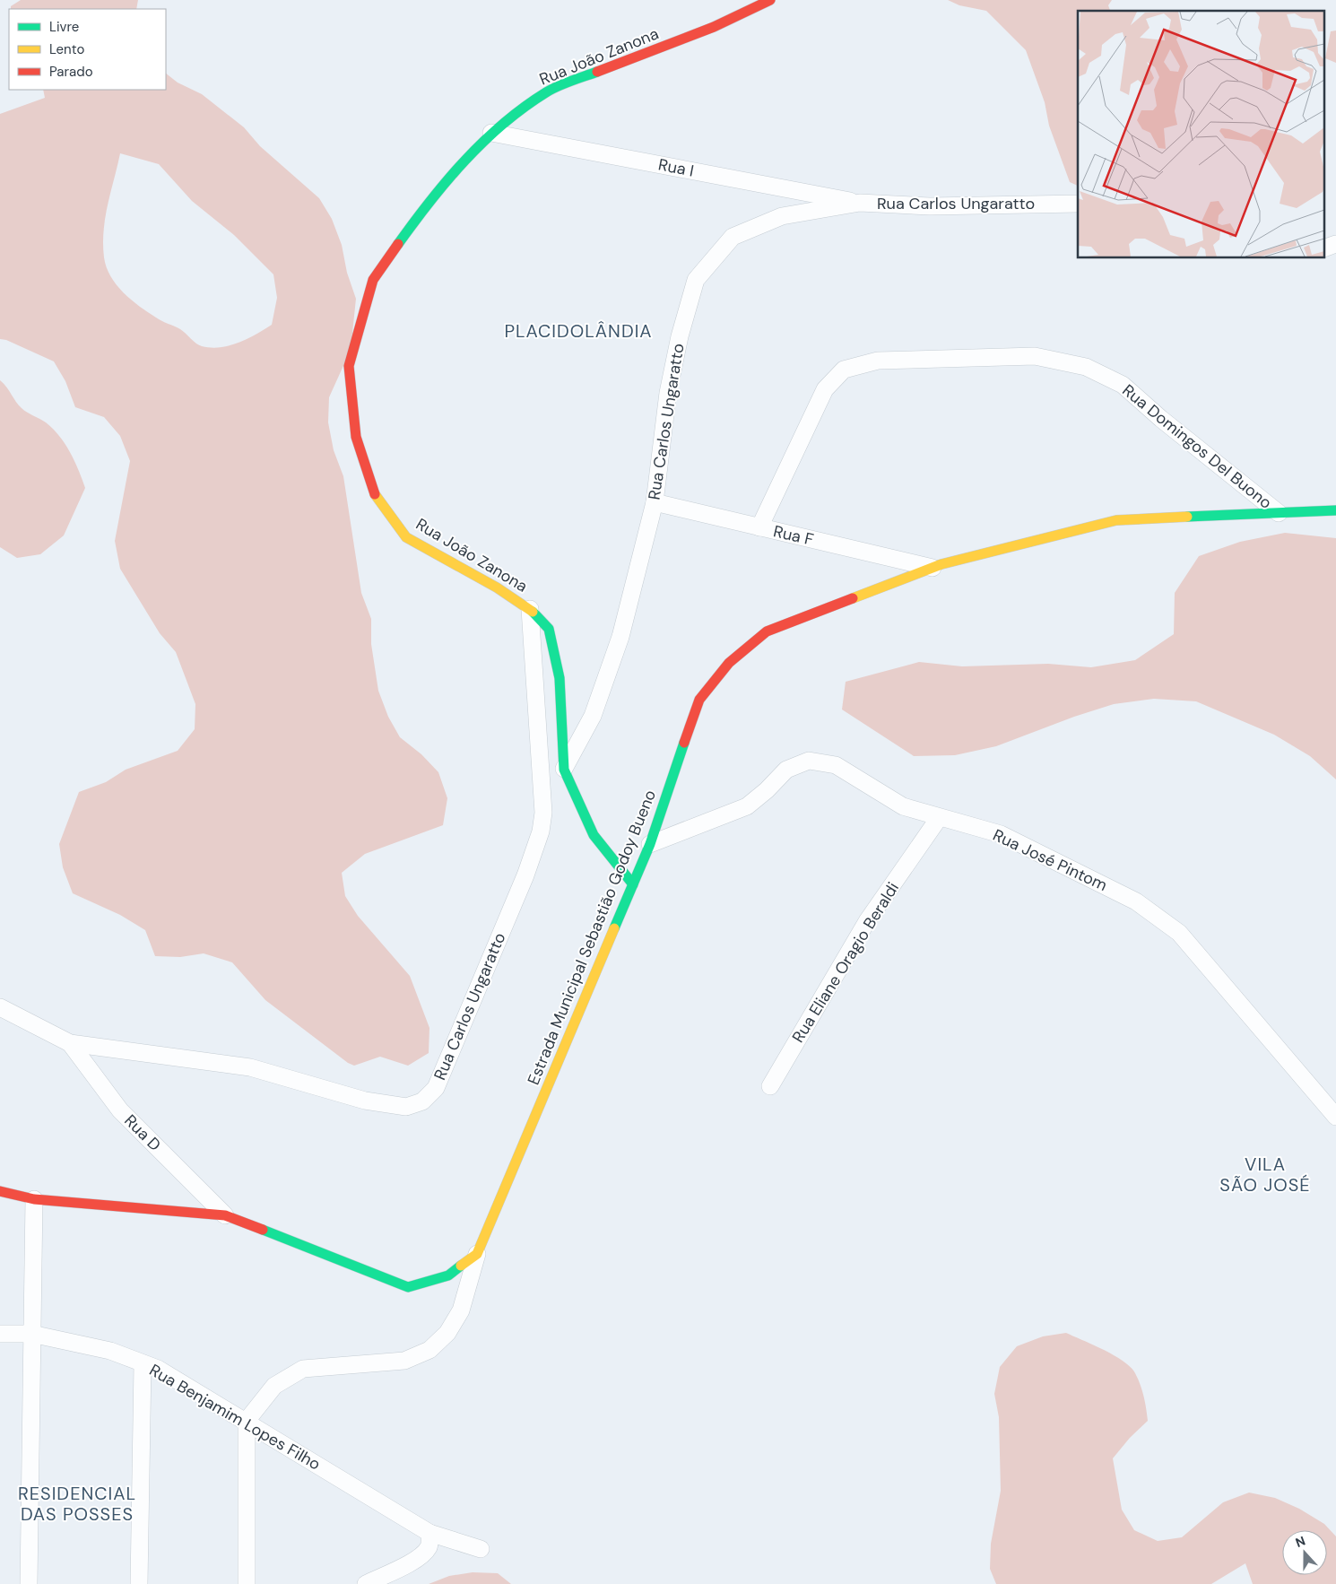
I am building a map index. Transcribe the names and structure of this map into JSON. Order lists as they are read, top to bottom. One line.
{"streets":{"street":["Rua João Zanona","Rua I","Rua Carlos Ungaratto","Rua Domingos Del Buono","Rua F","Rua José Pintom","Estrada Municipal Sebastião Godoy Bueno","Rua Eliane Oragio Beraldi","Rua D","Rua Benjamim Lopes Filho"]},"crossings":[["Rua João Zanona","Rua I"],["Rua João Zanona","Rua Carlos Ungaratto"],["Rua João Zanona","Estrada Municipal Sebastião Godoy Bueno"],["Rua I","Rua Carlos Ungaratto"],["Rua Carlos Ungaratto","Rua F"],["Rua Carlos Ungaratto","Rua D"],["Rua Domingos Del Buono","Rua F"],["Rua Domingos Del Buono","Estrada Municipal Sebastião Godoy Bueno"],["Rua F","Estrada Municipal Sebastião Godoy Bueno"],["Rua José Pintom","Estrada Municipal Sebastião Godoy Bueno"],["Rua José Pintom","Rua Eliane Oragio Beraldi"]],"districts":["PLACIDOLÂNDIA","VILA SÃO JOSÉ","RESIDENCIAL DAS POSSES"],"legend":["Livre","Lento","Parado"],"north":"top"}
